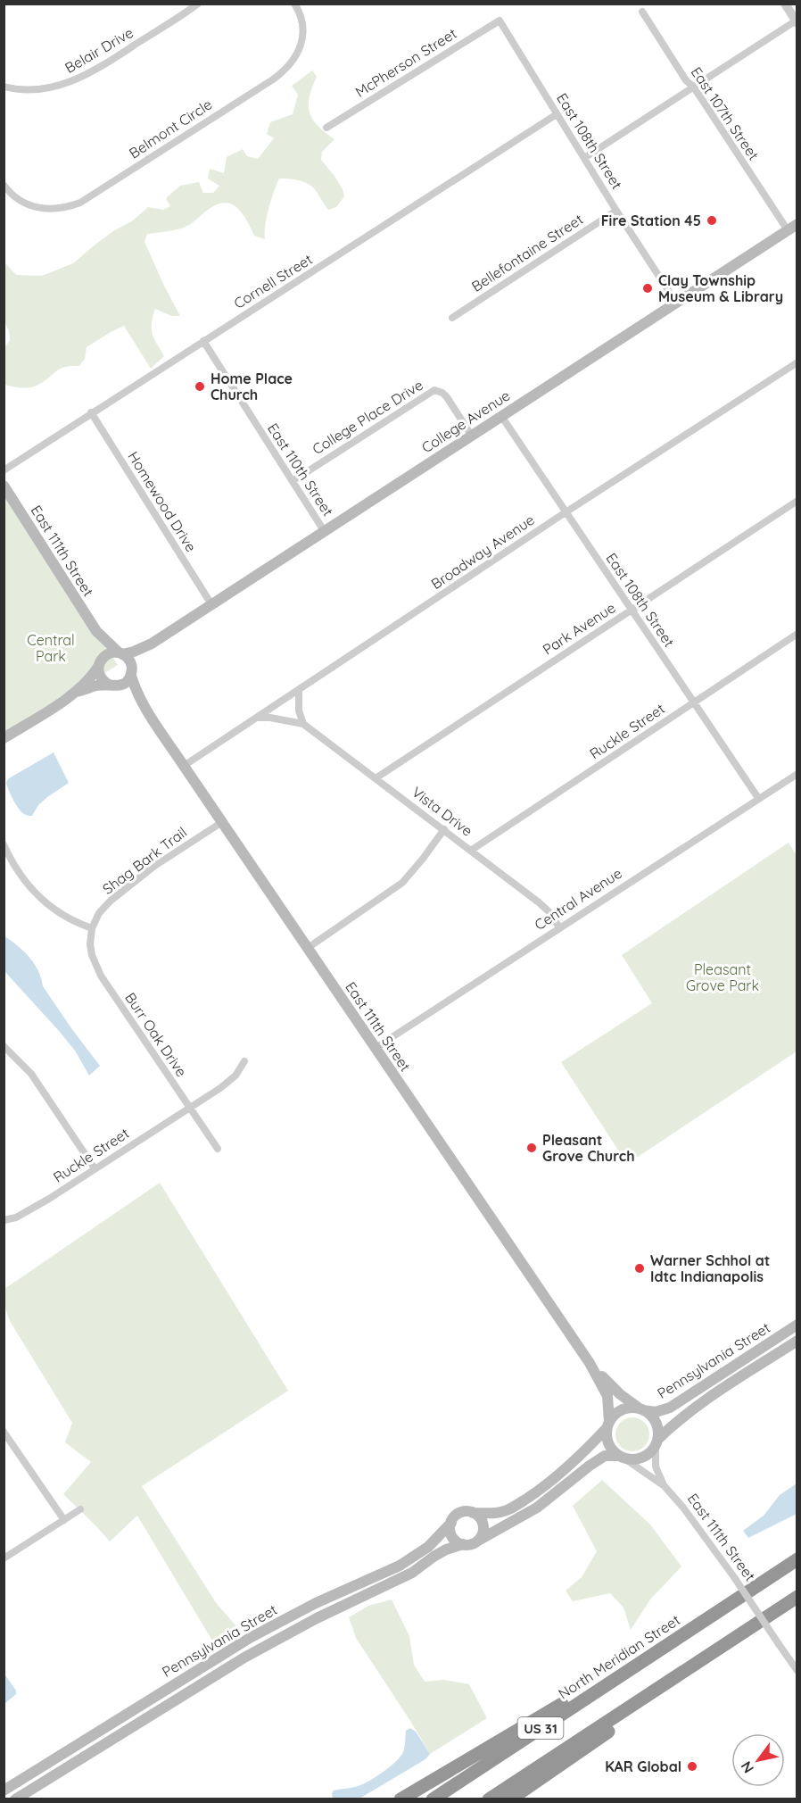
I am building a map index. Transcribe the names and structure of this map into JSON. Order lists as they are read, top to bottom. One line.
{"streets":{"highway":["North Meridian Street","US 31"],"main road":["College Avenue","East 111th Street","Pennsylvania Street"],"street":["Belair Drive","McPherson Street","East 107th Street","Belmont Circle","East 108th Street","Bellefontaine Street","Cornell Street","College Place Drive","East 110th Street","Homewood Drive","Broadway Avenue","Park Avenue","Ruckle Street","Vista Drive","Shag Bark Trail","Central Avenue","Burr Oak Drive"]},"crossings":[["McPherson Street","East 108th Street"],["East 107th Street","College Avenue"],["East 108th Street","Bellefontaine Street"],["East 108th Street","Cornell Street"],["East 108th Street","College Avenue"],["East 108th Street","Broadway Avenue"],["East 108th Street","Park Avenue"],["East 108th Street","Ruckle Street"],["East 108th Street","Central Avenue"],["Cornell Street","East 110th Street"],["Cornell Street","Homewood Drive"],["College Place Drive","College Avenue"],["College Place Drive","East 110th Street"],["College Avenue","East 110th Street"],["College Avenue","Homewood Drive"],["College Avenue","East 111th Street"],["East 111th Street","Broadway Avenue"],["East 111th Street","Shag Bark Trail"],["East 111th Street","Central Avenue"],["East 111th Street","Pennsylvania Street"],["Broadway Avenue","Vista Drive"],["Park Avenue","Vista Drive"],["Ruckle Street","Vista Drive"],["Ruckle Street","Burr Oak Drive"],["Vista Drive","Central Avenue"],["Shag Bark Trail","Burr Oak Drive"]],"parks":["Central Park","Pleasant Grove Park"],"places":["Fire Station 45","Clay Township Museum & Library","Home Place Church","Pleasant Grove Church","Warner Schhol at Idtc Indianapolis","KAR Global"],"north":"bottom left"}
